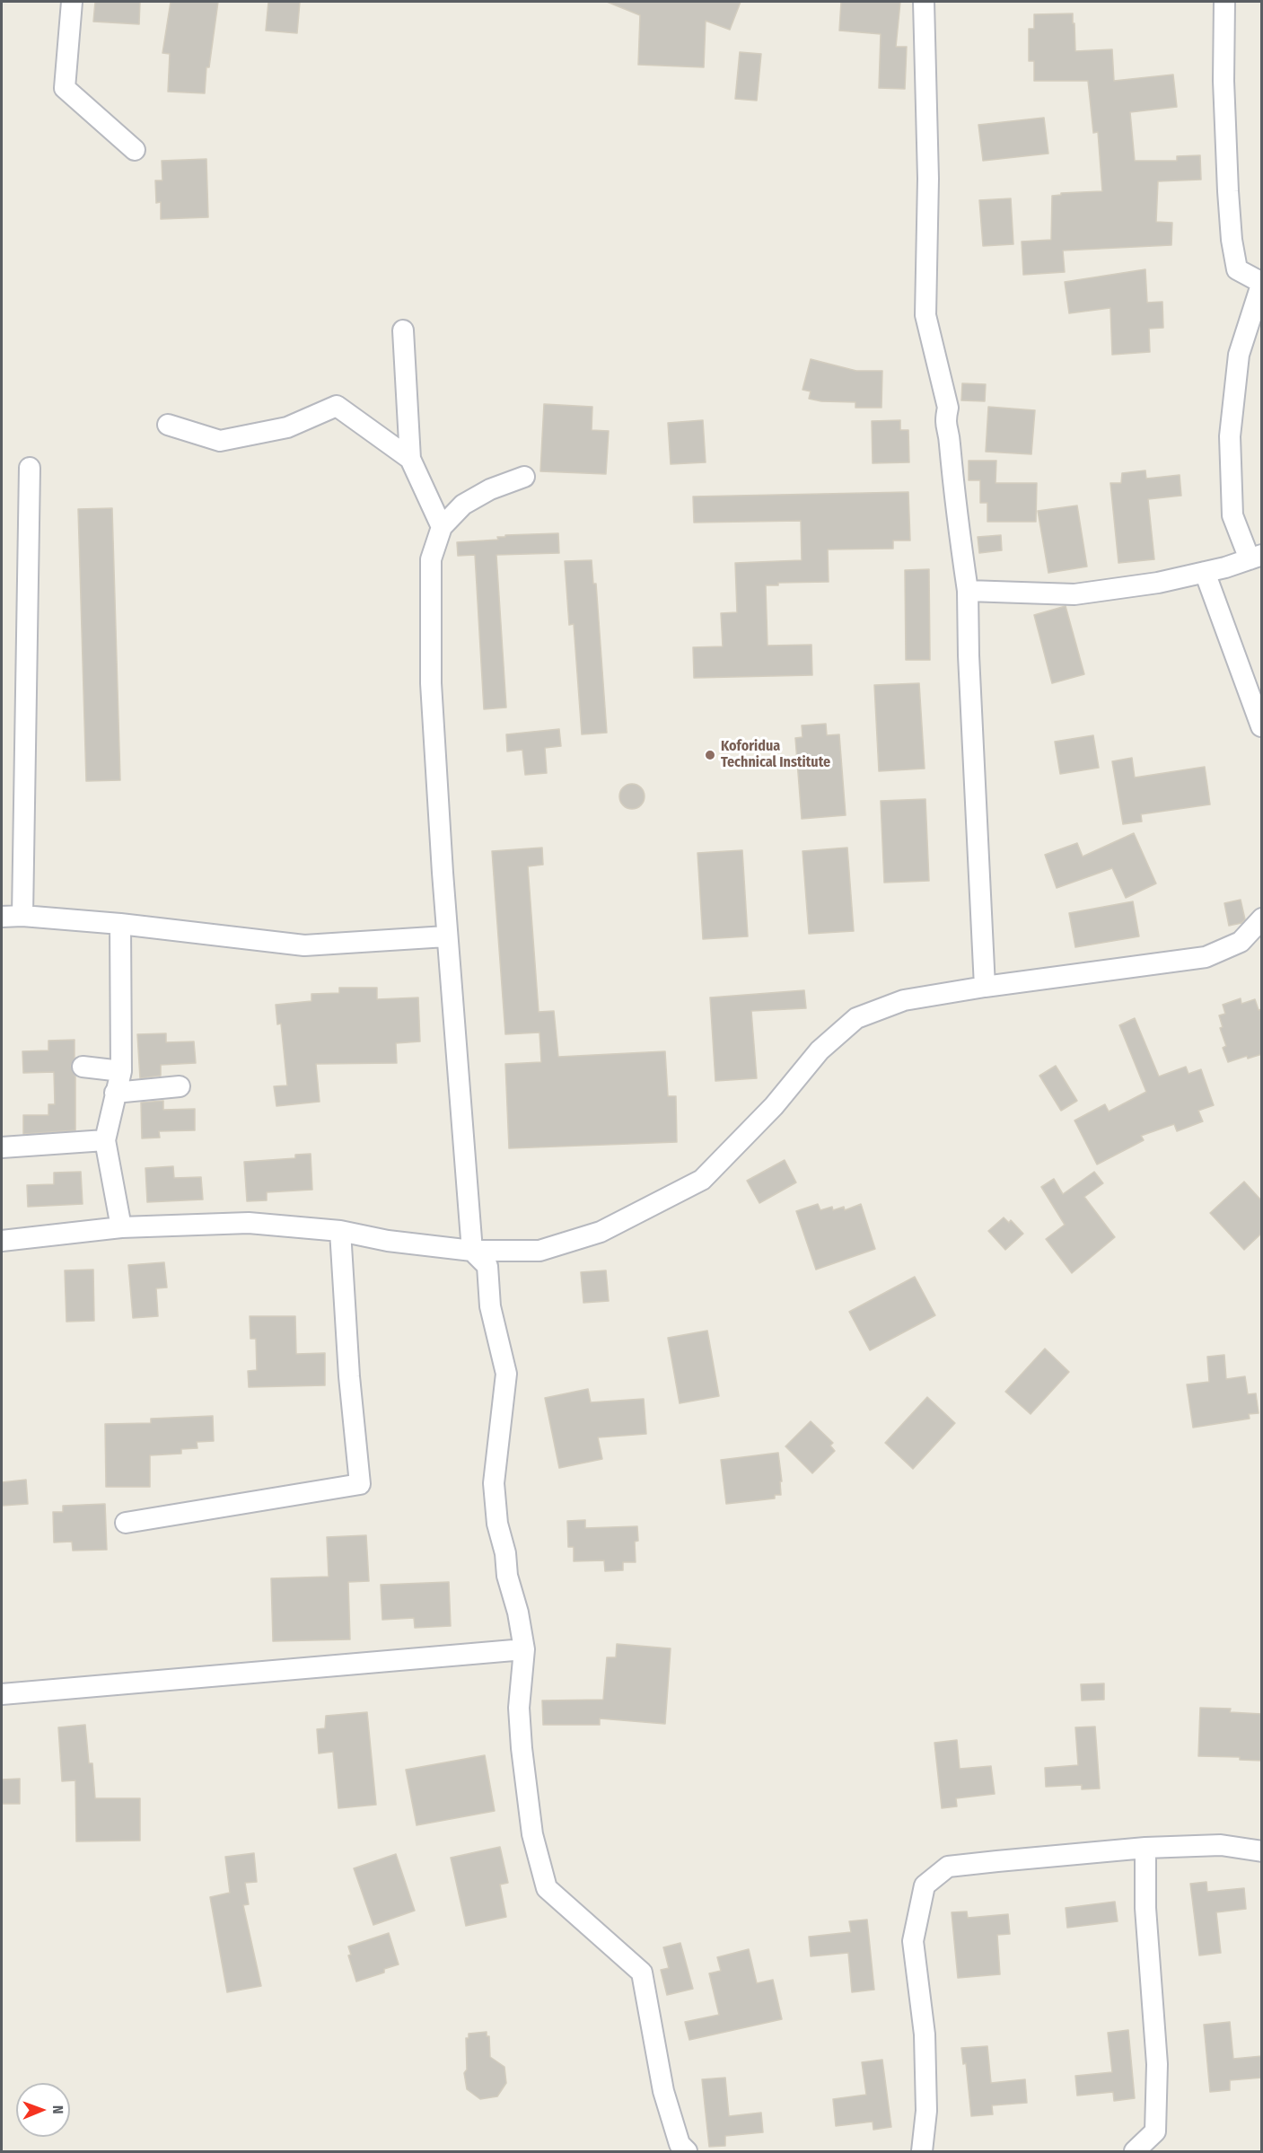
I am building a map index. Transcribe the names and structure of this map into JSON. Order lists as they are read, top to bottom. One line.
{"places":["Koforidua Technical Institute"],"north":"right"}
